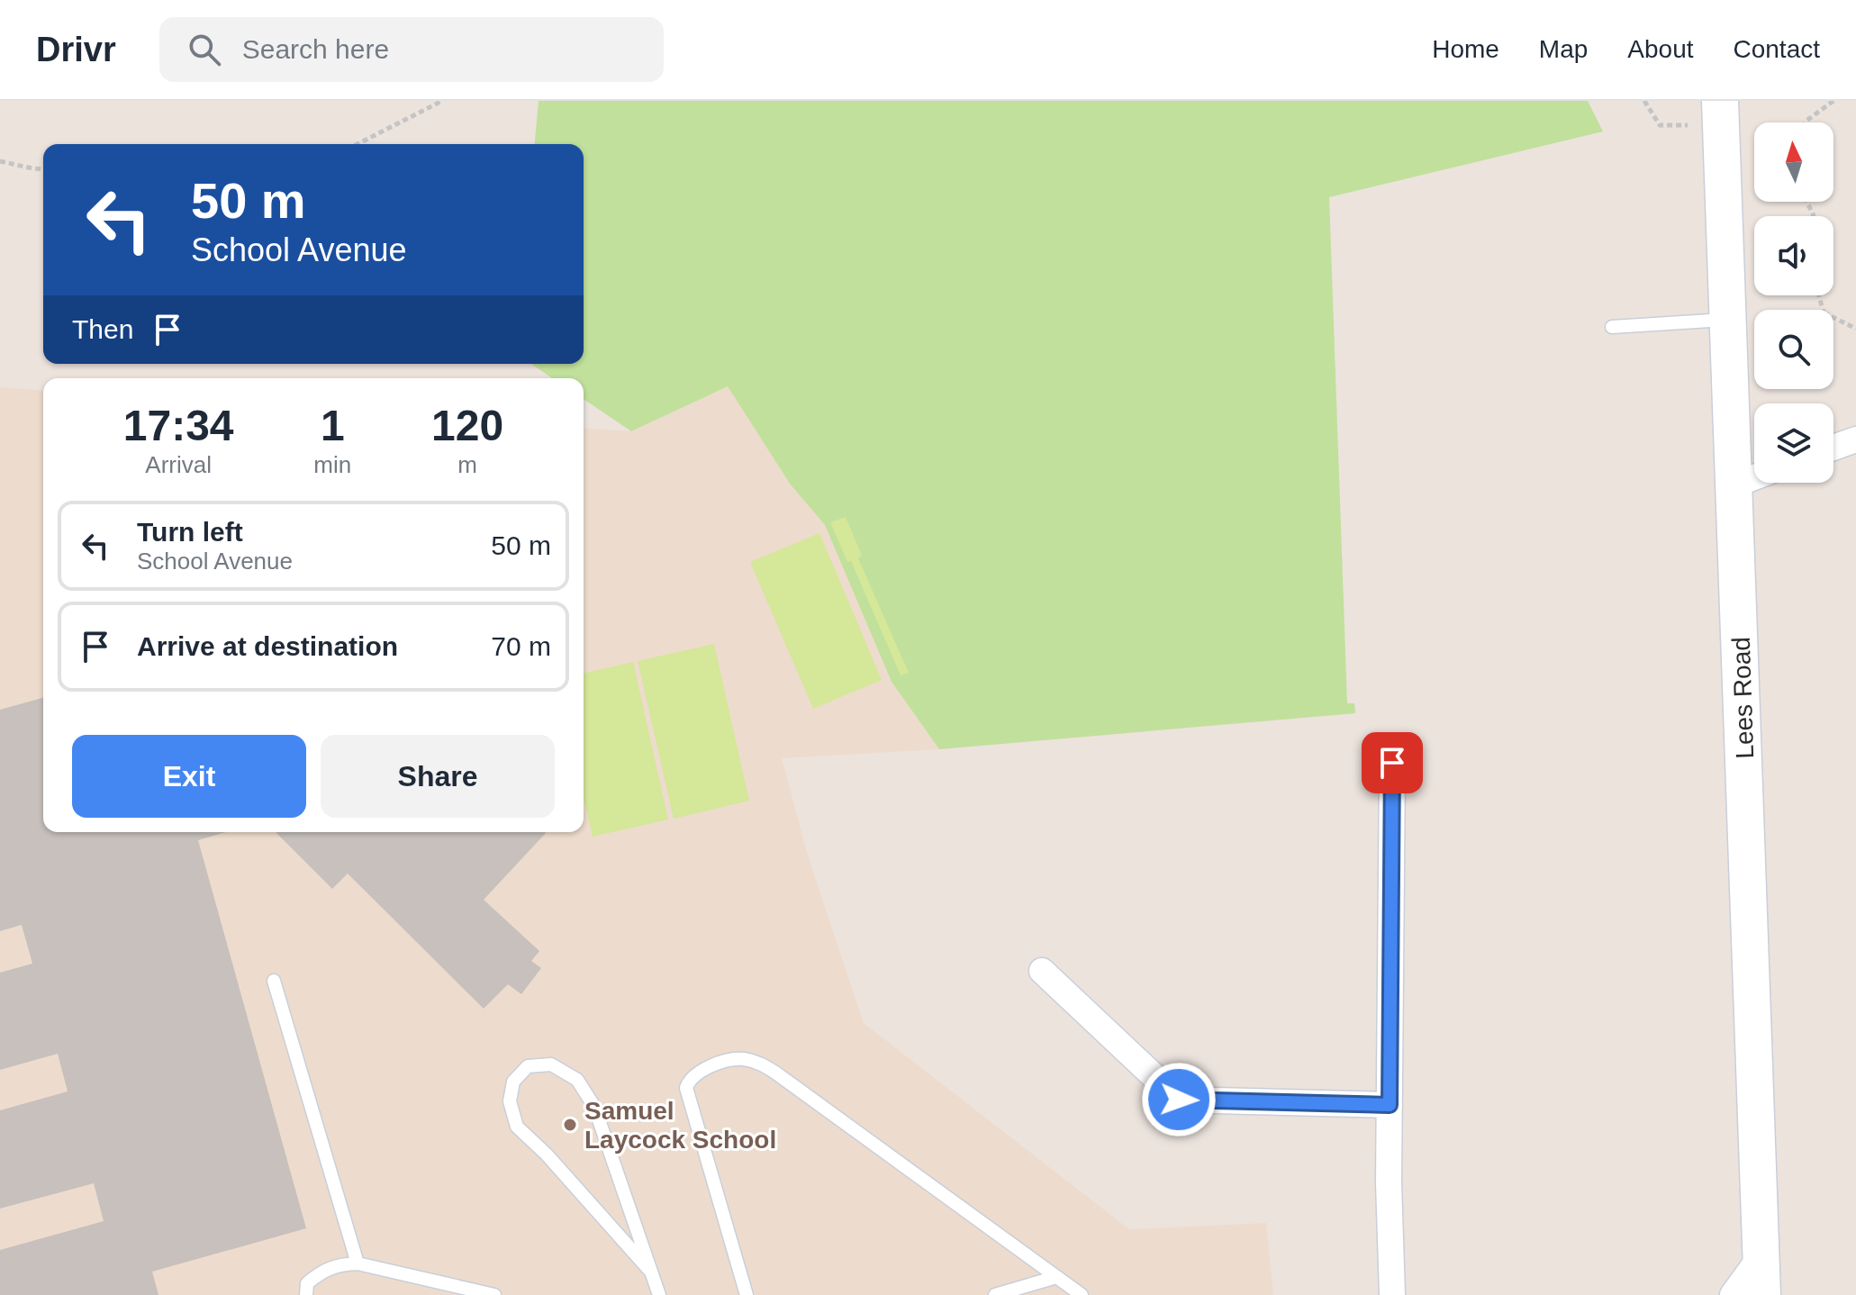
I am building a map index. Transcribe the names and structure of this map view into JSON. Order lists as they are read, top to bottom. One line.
{"streets":{"main road":["Lees Road"]},"places":["Samuel Laycock School"],"north":"top","page":{"header":"Drivr","search":"Search here","nav":["Home","Map","About","Contact"],"turn":["50 m","School Avenue"],"then":"Then","eta":["17:34","Arrival","1","min","120","m"],"list":[{"name":"Turn left","note":"School Avenue","value":"50 m"},{"name":"Arrive at destination","value":"70 m"}],"buttons":["Exit","Share"]}}
